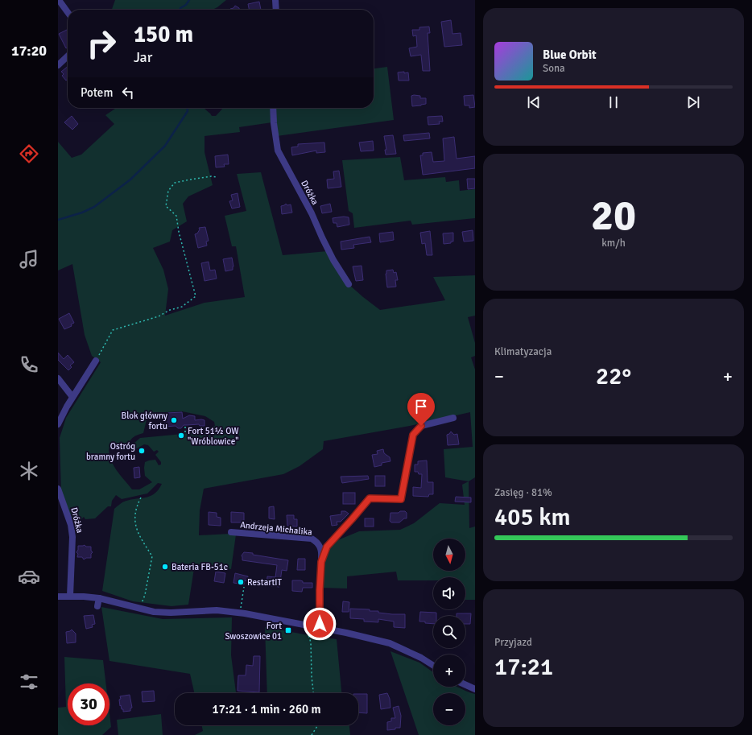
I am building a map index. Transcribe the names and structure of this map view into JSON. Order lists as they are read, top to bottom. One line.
{"streets":{"street":["Dróżka","Andrzeja Michalika"]},"places":{"other":["Blok główny fortu","Fort 51½ OW \"Wróblowice\"","Ostróg bramny fortu","Bateria FB-51c","RestartIT"],"transit":["Fort Swoszowice 01"]},"north":"bottom","page":{"tabs":"17:20","turn":["150 m","Jar"],"song":["Blue Orbit","Sona"],"then":"Potem","tile":[["20","km/h"],"Klimatyzacja",["Zasięg · 81%","405 km"],["Przyjazd","17:21"]],"heat":["−","22°","+"],"map_buttons":["+","−"],"limit":"30","trip":"17:21 · 1 min · 260 m"}}
